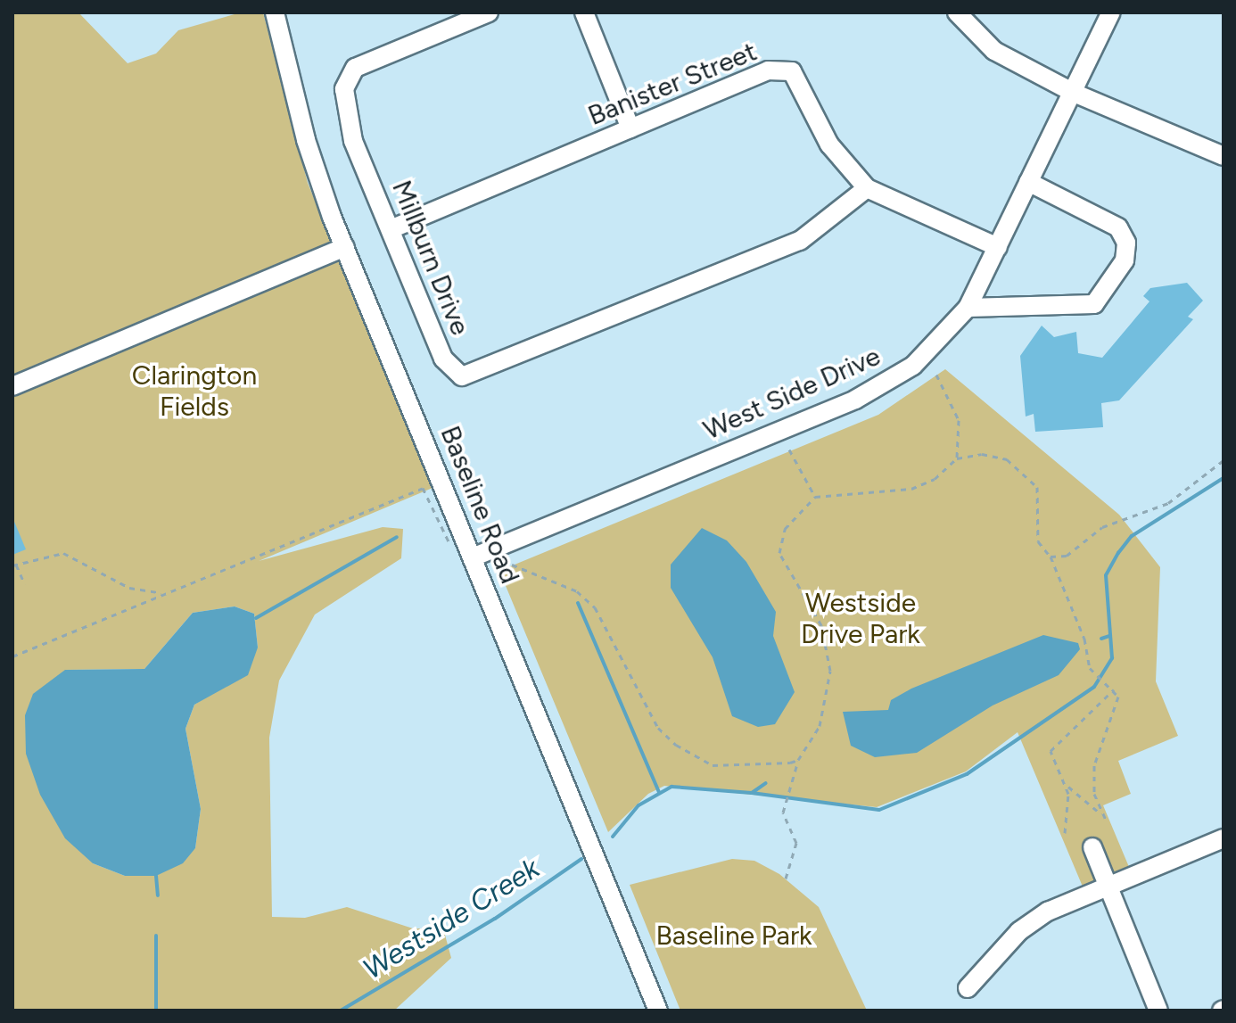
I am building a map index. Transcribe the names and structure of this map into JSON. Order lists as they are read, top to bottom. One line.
{"streets":{"street":["Banister Street","Millburn Drive","West Side Drive","Baseline Road"]},"crossings":[["Banister Street","Millburn Drive"],["Banister Street","West Side Drive"],["West Side Drive","Baseline Road"]],"water":["Westside Creek"],"parks":["Clarington Fields","Westside Drive Park","Baseline Park"]}
